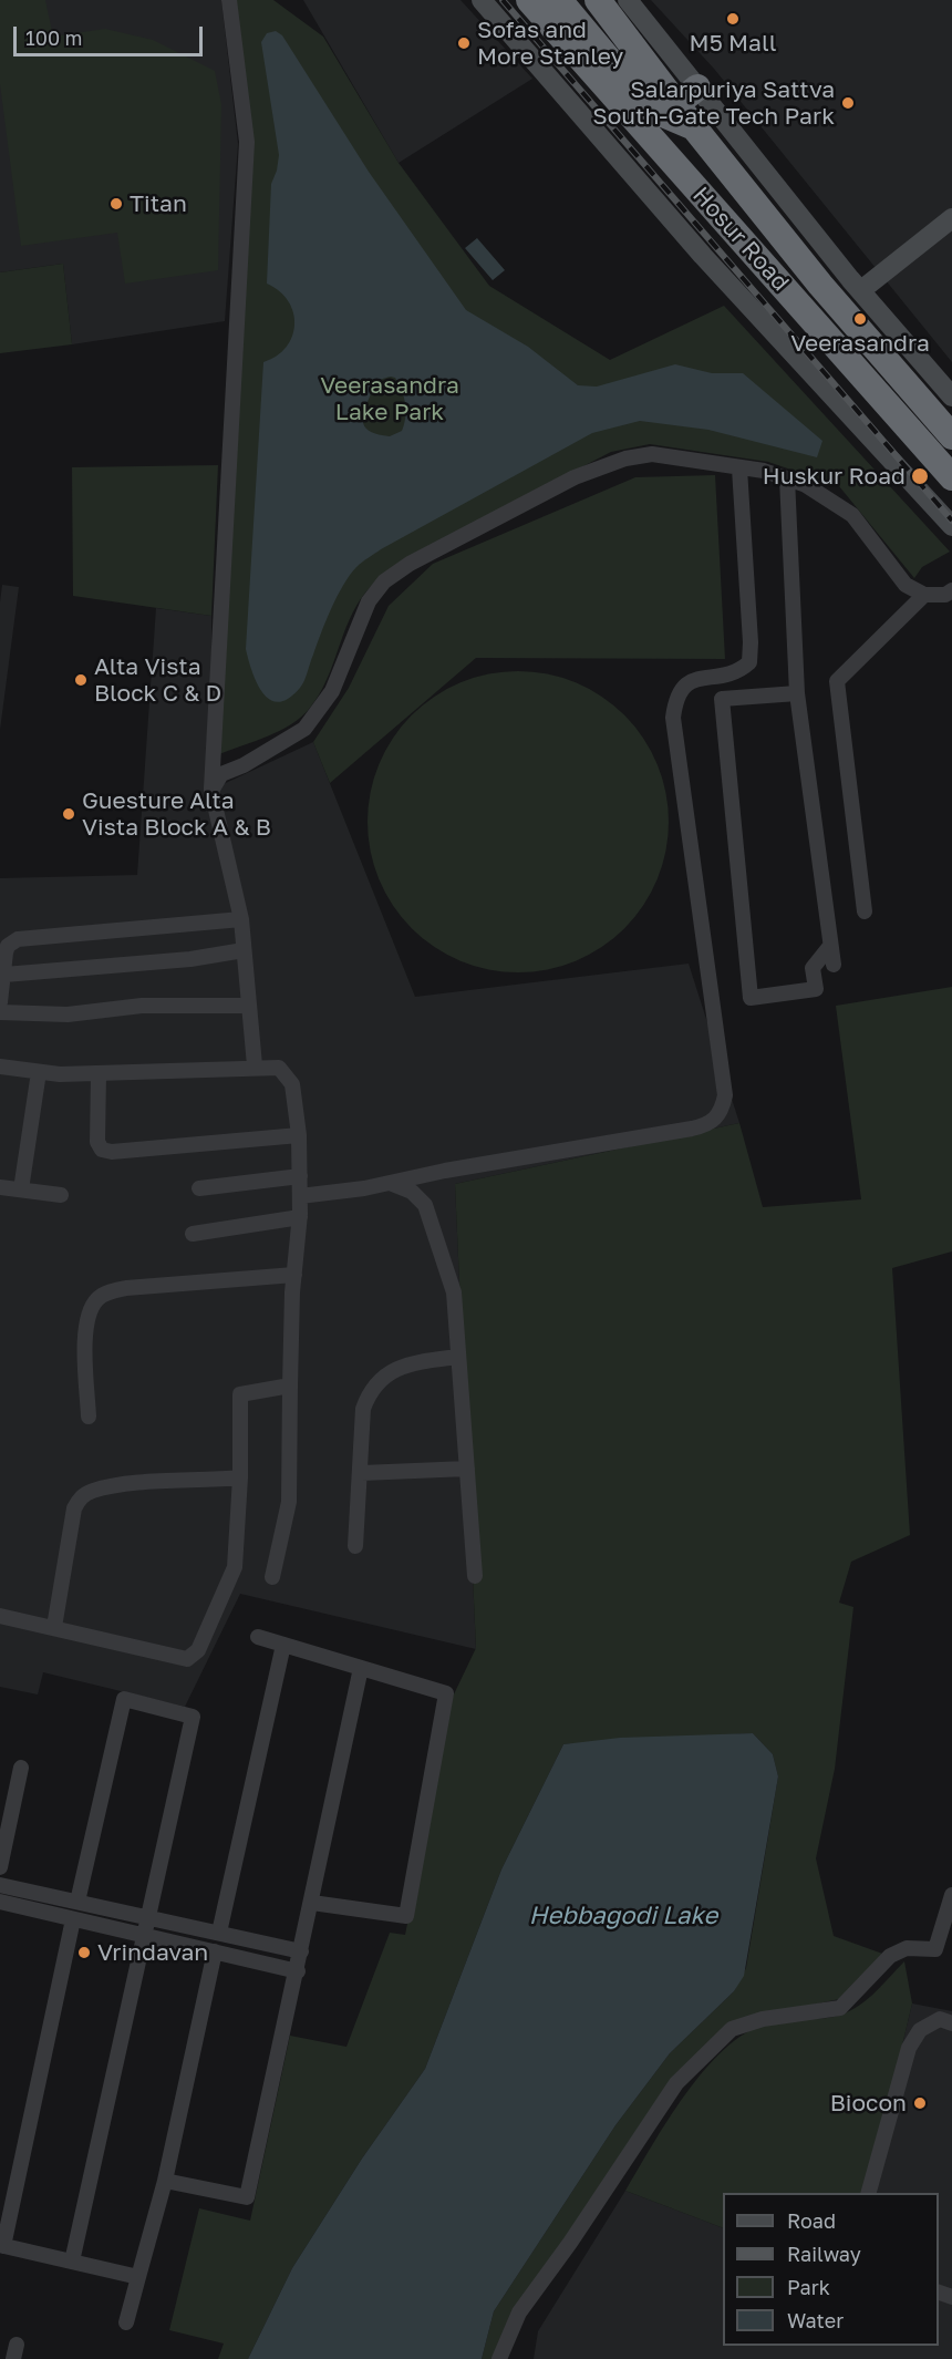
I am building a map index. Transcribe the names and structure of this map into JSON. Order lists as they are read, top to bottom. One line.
{"streets":{"highway":["Hosur Road"]},"water":["Hebbagodi Lake"],"parks":["Veerasandra Lake Park"],"places":["M5 Mall","Sofas and More Stanley","Salarpuriya Sattva South-Gate Tech Park","Titan","Veerasandra","Huskur Road","Alta Vista Block C & D","Guesture Alta Vista Block A & B","Vrindavan","Biocon"],"legend":["Road","Railway","Park","Water"],"scale_bar":"100 m"}
